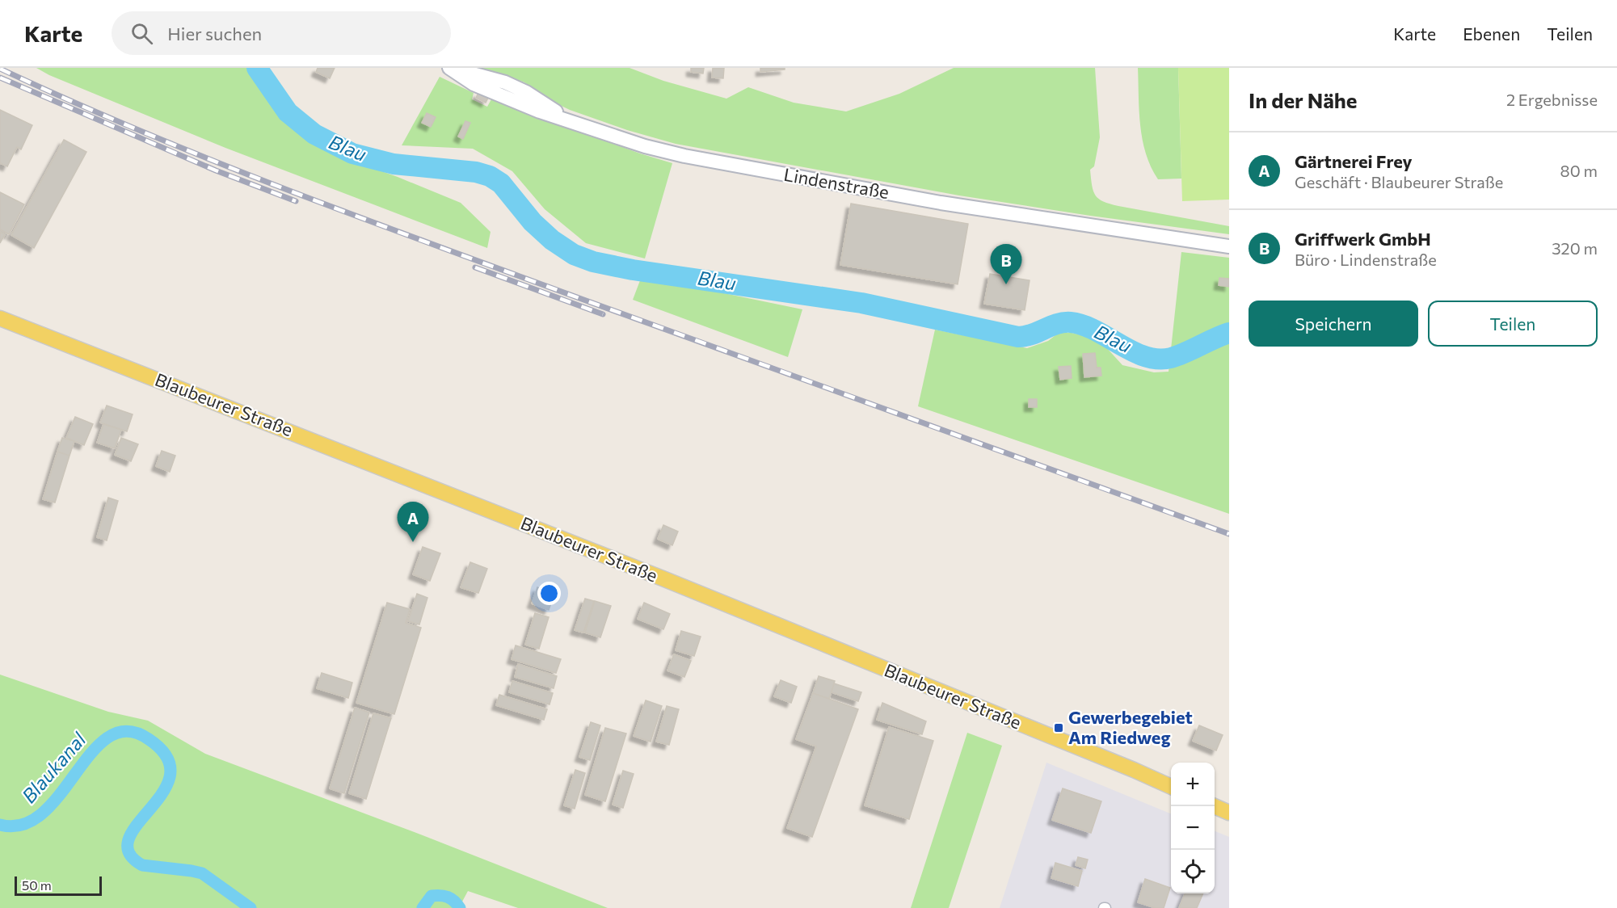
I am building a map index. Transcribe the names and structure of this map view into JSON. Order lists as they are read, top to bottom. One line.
{"streets":{"main road":["Blaubeurer Straße"],"street":["Lindenstraße"]},"water":["Blau","Blaukanal"],"places":{"transit":["Gewerbegebiet Am Riedweg"]},"scale_bar":"50 m","page":{"header":"Karte","search":"Hier suchen","nav":["Karte","Ebenen","Teilen"],"heading":["In der Nähe","2 Ergebnisse"],"list":[{"mark":"A","name":"Gärtnerei Frey","note":"Geschäft · Blaubeurer Straße","value":"80 m"},{"mark":"B","name":"Griffwerk GmbH","note":"Büro · Lindenstraße","value":"320 m"}],"pins":["B","A"],"buttons":["Speichern","Teilen"],"map_buttons":["+","−"],"scale":"50 m"}}
